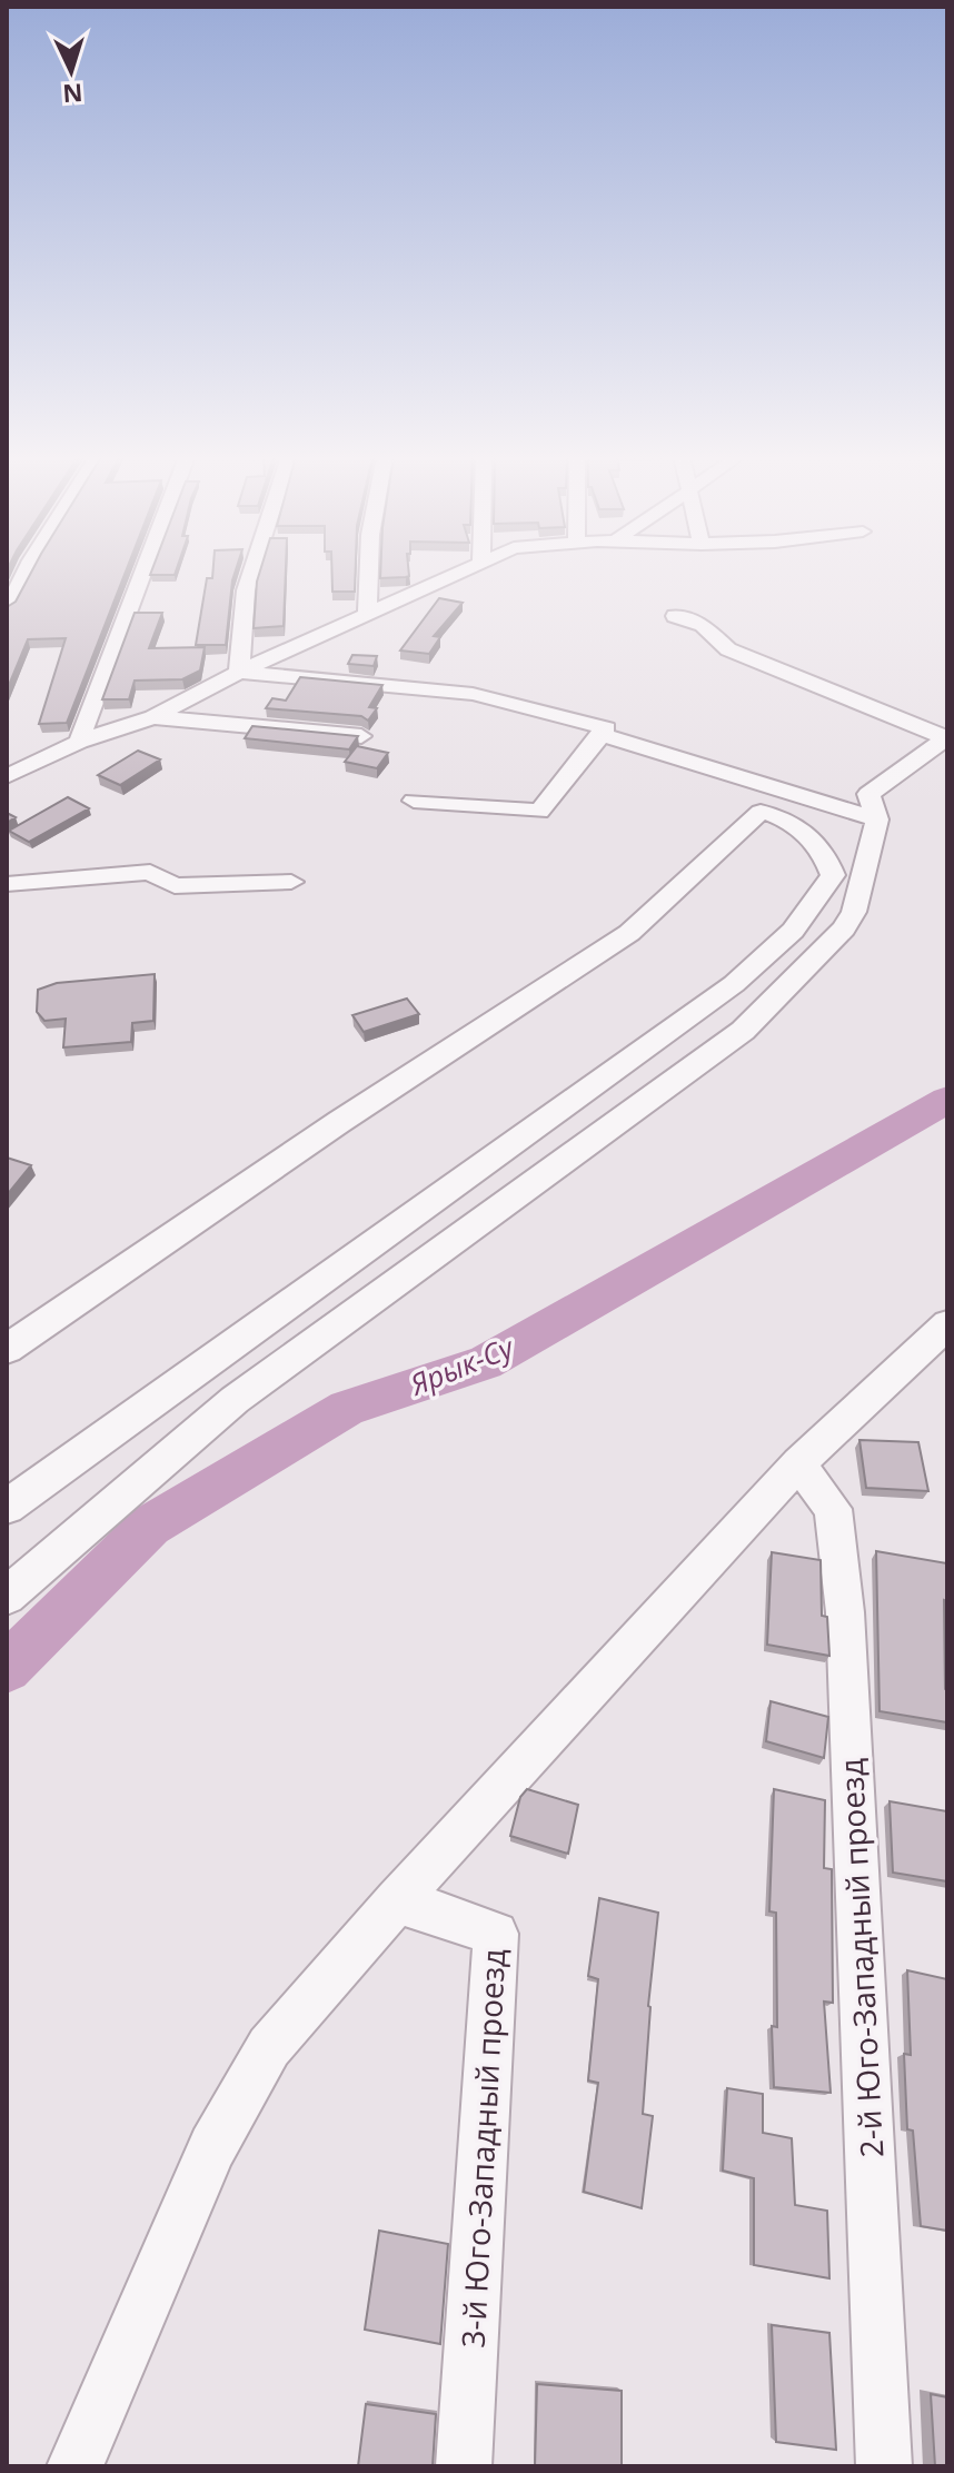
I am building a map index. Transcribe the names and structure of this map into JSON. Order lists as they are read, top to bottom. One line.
{"streets":{"street":["2-й Юго-Западный проезд","3-й Юго-Западный проезд"]},"water":["Ярык-Су"],"north":"bottom"}
